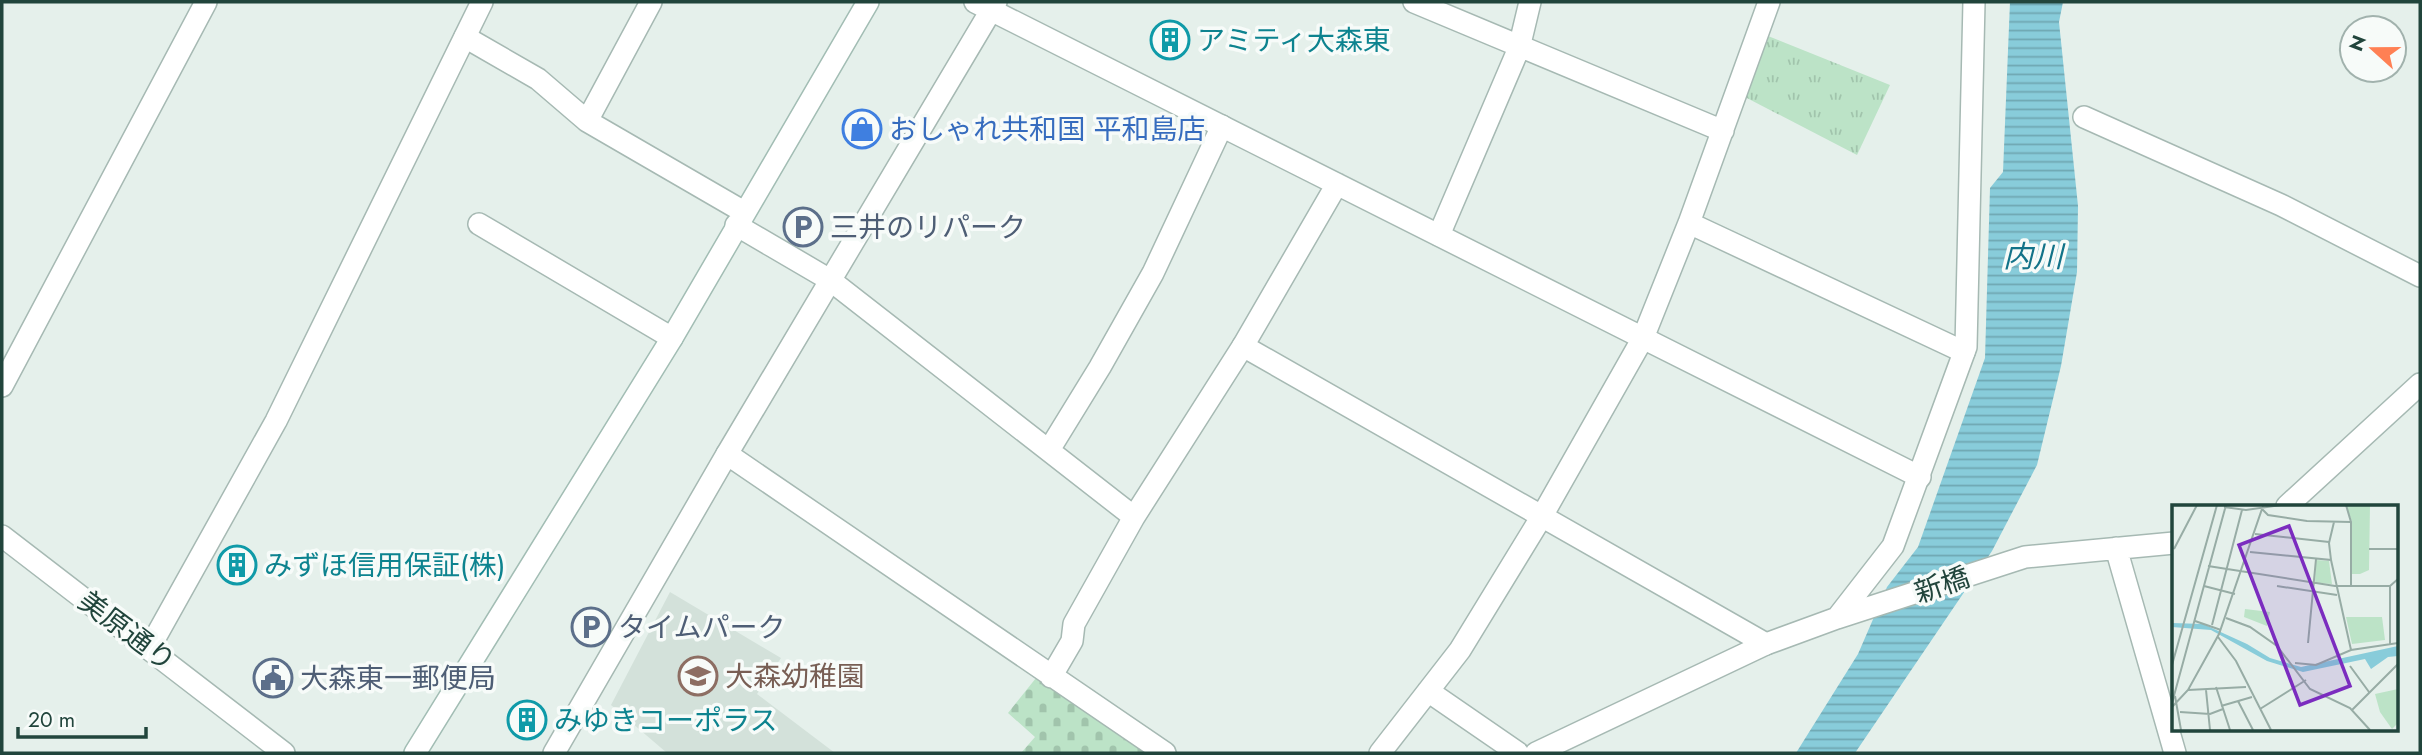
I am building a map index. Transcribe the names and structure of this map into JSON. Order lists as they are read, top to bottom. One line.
{"streets":{"street":["新橋","美原通り"]},"water":["内川"],"places":{"building":["アミティ大森東","みずほ信用保証(株)","みゆきコーポラス"],"shop":["おしゃれ共和国 平和島店"],"parking":["三井のリパーク","タイムパーク"],"school or university":["大森幼稚園"],"public building":["大森東一郵便局"]},"scale_bar":"20 m","north":"left"}
